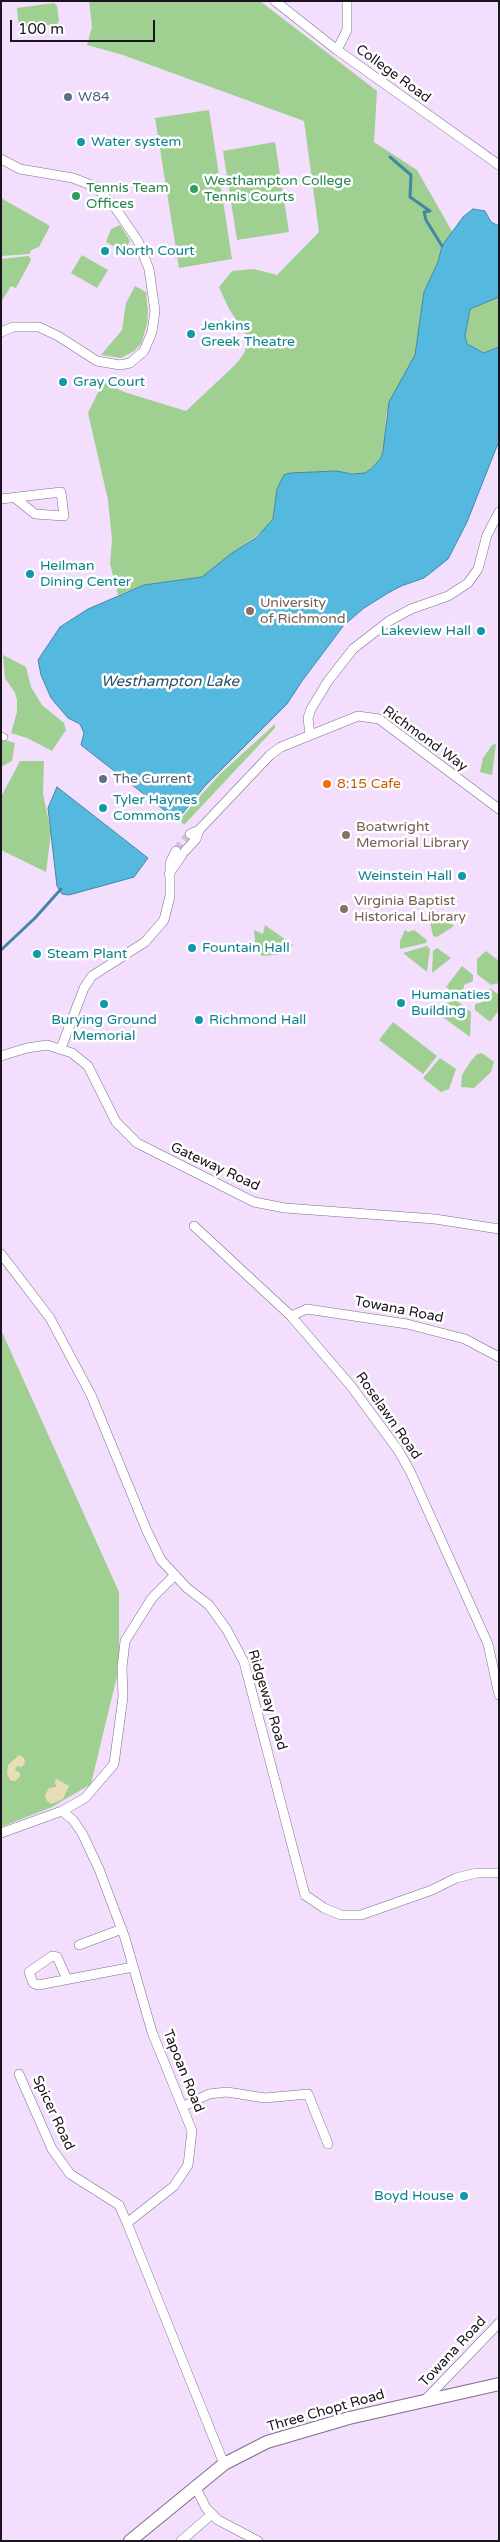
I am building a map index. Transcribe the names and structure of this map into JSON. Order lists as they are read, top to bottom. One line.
{"streets":{"main road":["Three Chopt Road"],"street":["College Road","Richmond Way","Gateway Road","Towana Road","Roselawn Road","Ridgeway Road","Tapoan Road","Spicer Road"]},"crossings":[["Richmond Way","Gateway Road"],["Towana Road","Roselawn Road"],["Towana Road","Three Chopt Road"],["Tapoan Road","Spicer Road"]],"water":["Westhampton Lake"],"places":["W84","Water system","Westhampton College Tennis Courts","Tennis Team Offices","North Court","Jenkins Greek Theatre","Gray Court","Heilman Dining Center","University of Richmond","Lakeview Hall","The Current","8:15 Cafe","Tyler Haynes Commons","Boatwright Memorial Library","Weinstein Hall","Virginia Baptist Historical Library","Fountain Hall","Steam Plant","Humanaties Building","Burying Ground Memorial","Richmond Hall","Boyd House"],"scale_bar":"100 m"}
